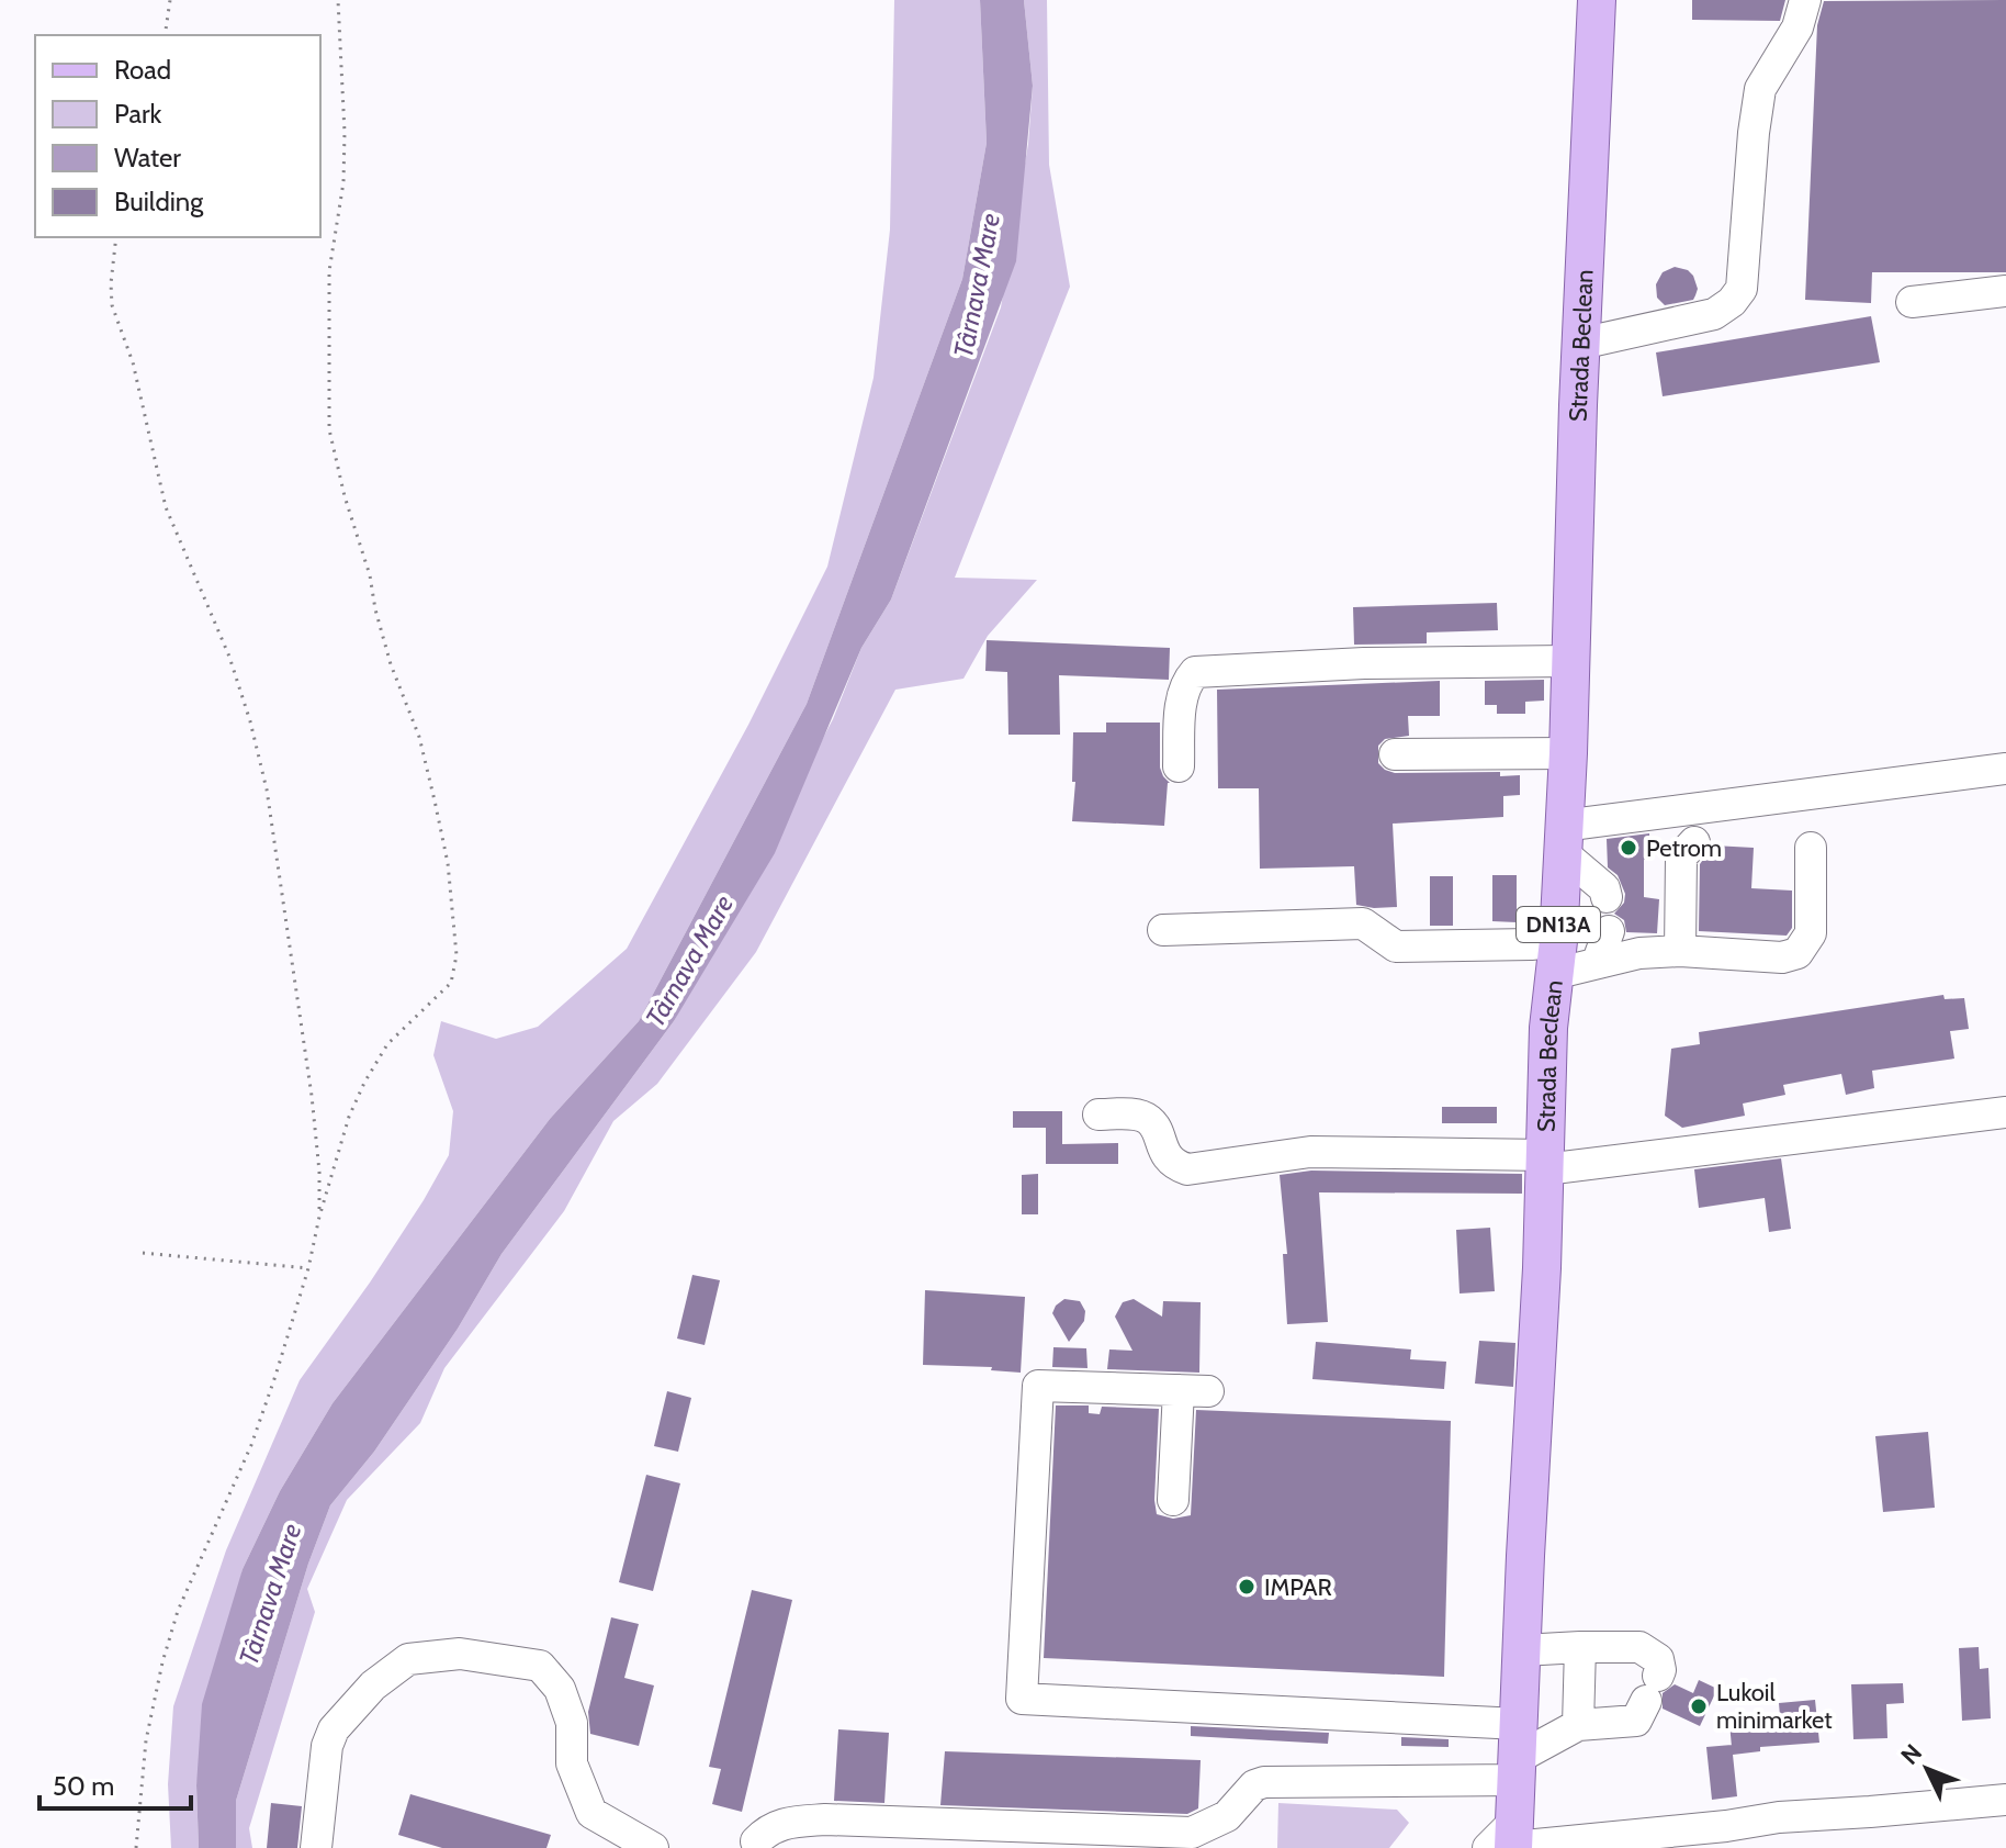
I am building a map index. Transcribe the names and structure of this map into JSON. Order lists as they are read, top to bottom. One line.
{"streets":{"main road":["Strada Beclean","DN13A"]},"water":["Târnava Mare"],"places":["Petrom","IMPAR","Lukoil minimarket"],"legend":["Road","Park","Water","Building"],"scale_bar":"50 m","north":"top left"}
